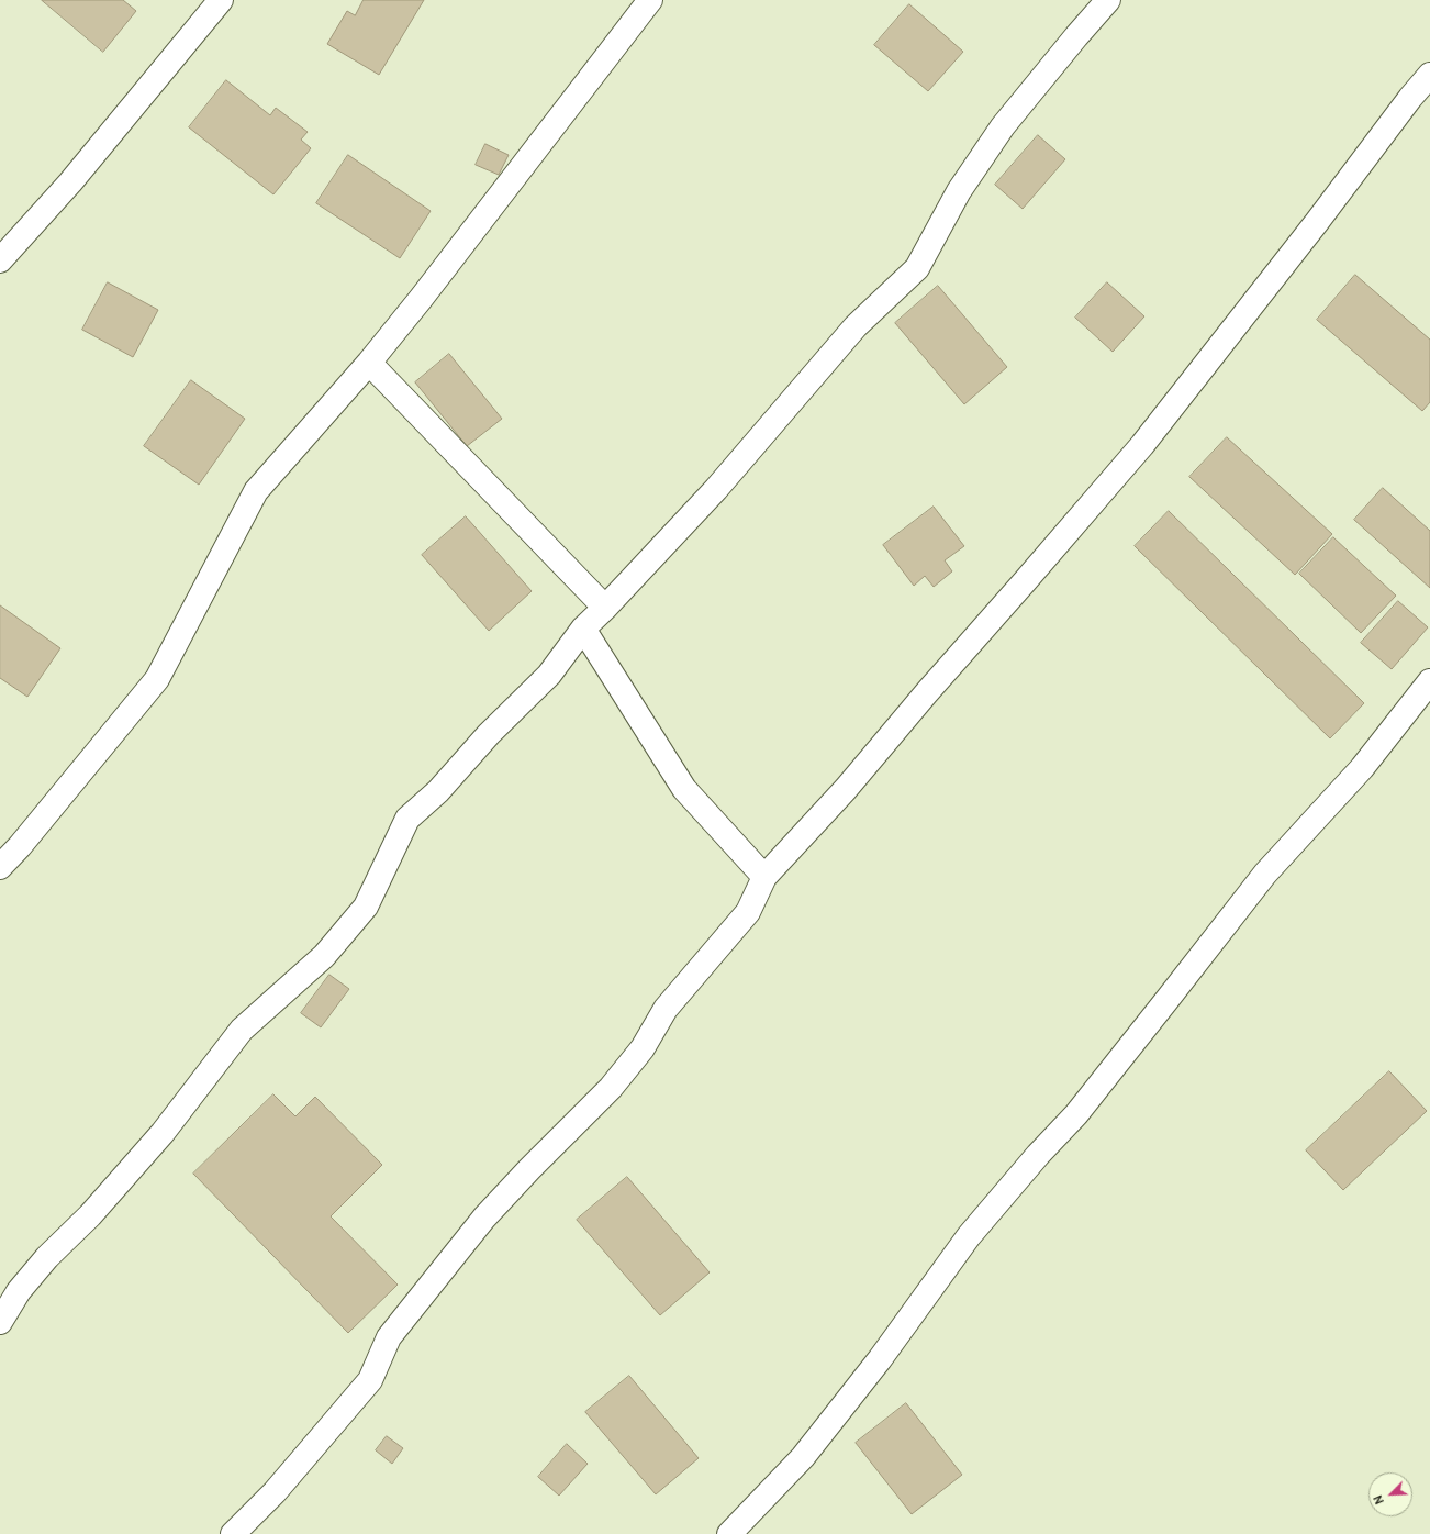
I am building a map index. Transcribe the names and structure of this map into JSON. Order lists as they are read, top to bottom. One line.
{"north":"bottom left"}
